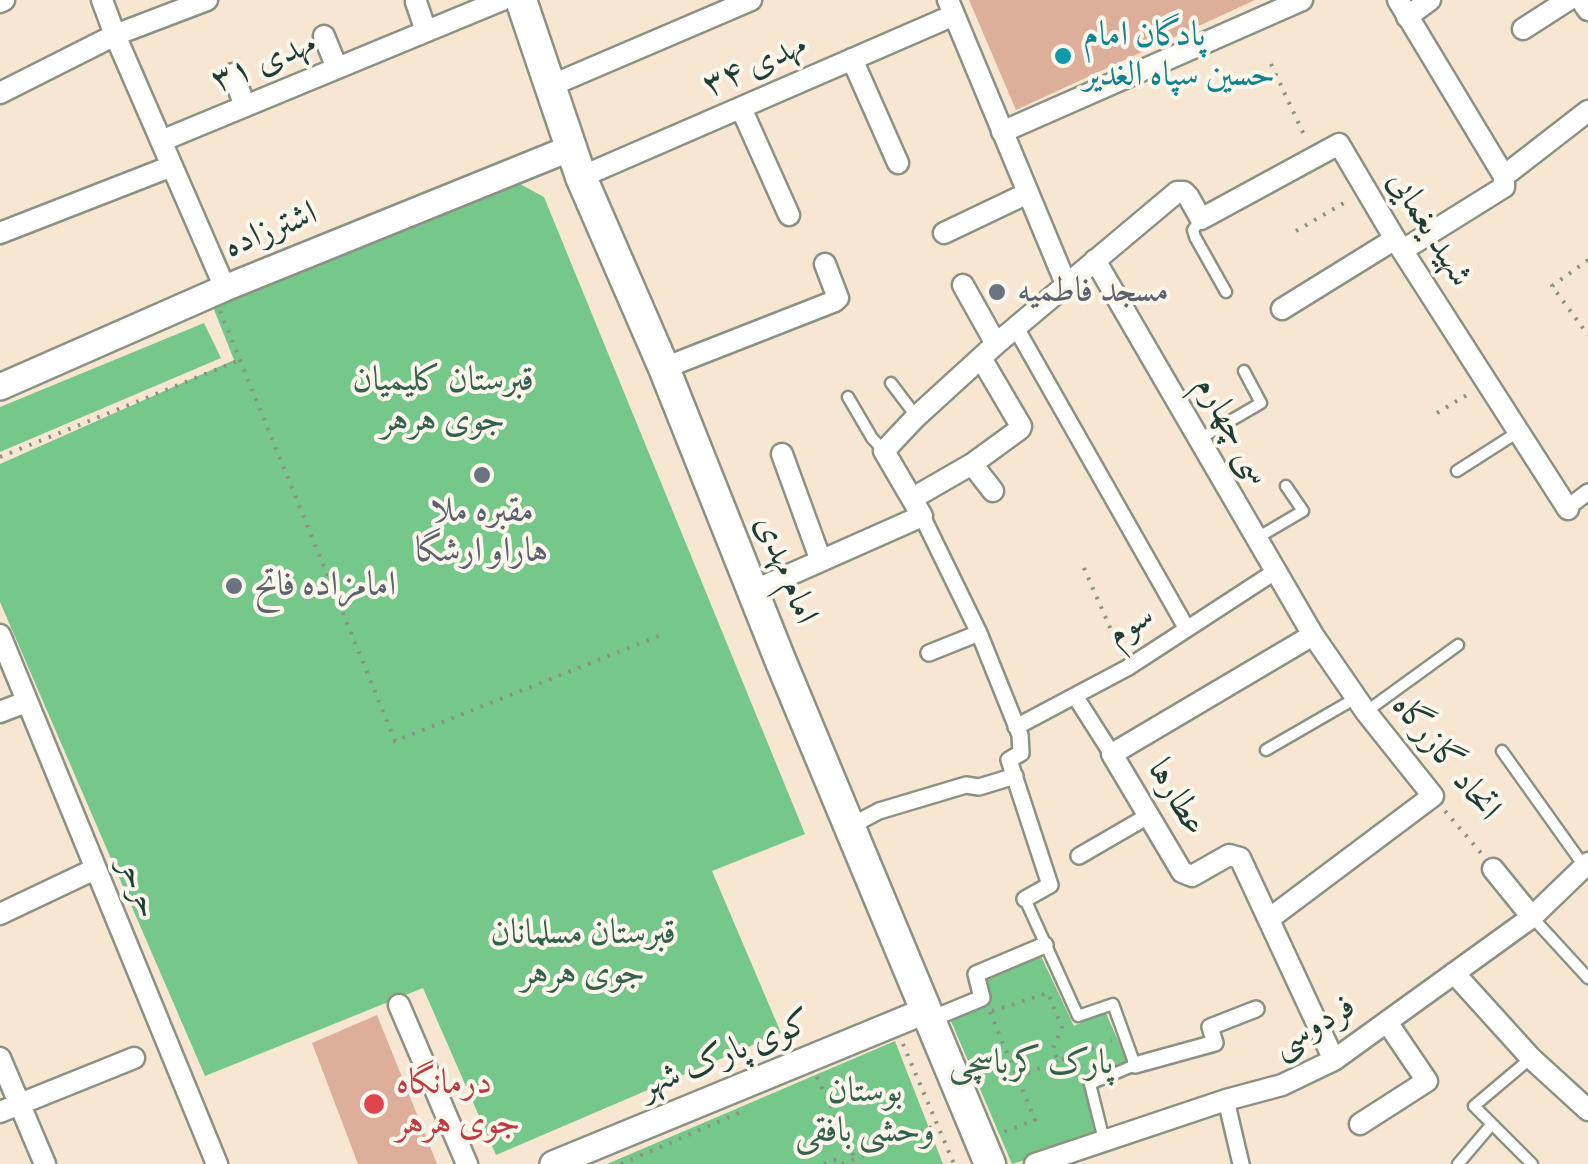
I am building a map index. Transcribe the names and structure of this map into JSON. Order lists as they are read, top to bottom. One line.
{"streets":{"main road":["امام مهدی"],"street":["مهدی ۳۱","مهدی ۳۴","شهید یغمایی","اشترزاده","سی چهارم","سوم","اتحاد گازرگاه","عطارها","حرحر","فردوسی","کوی پارک شهر"]},"crossings":[["مهدی ۳۴","امام مهدی"],["اشترزاده","امام مهدی"],["سی چهارم","سوم"],["سی چهارم","اتحاد گازرگاه"],["امام مهدی","کوی پارک شهر"],["سوم","عطارها"],["اتحاد گازرگاه","فردوسی"]],"parks":["قبرستان کلیمیان جوی هرهر","قبرستان مسلمانان جوی هرهر","پارک کرباسچی","بوستان وحشی بافقی"],"places":["پادگان امام حسین سپاه الغدیر","مسجد فاطمیه","مقبره ملا هاراو ارشگا","امامزاده فاتح","درمانگاه جوی هرهر"]}
